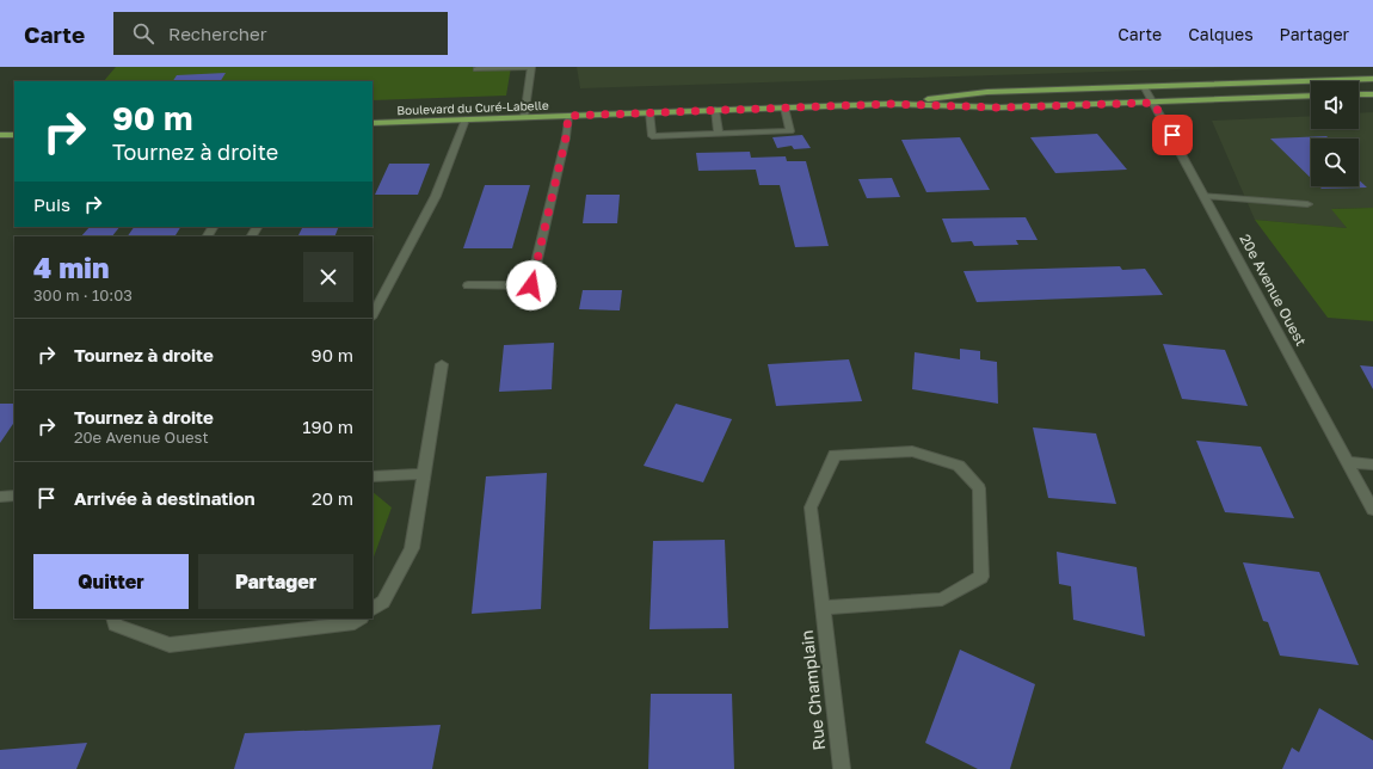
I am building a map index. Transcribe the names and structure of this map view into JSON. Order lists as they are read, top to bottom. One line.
{"streets":{"main road":["Boulevard du Curé-Labelle"],"street":["20e Avenue Ouest","Rue Champlain"]},"crossings":[["Boulevard du Curé-Labelle","20e Avenue Ouest"]],"page":{"header":"Carte","search":"Rechercher","nav":["Carte","Calques","Partager"],"turn":["90 m","Tournez à droite"],"then":"Puis","heading":["4 min","300 m · 10:03"],"list":[{"name":"Tournez à droite","value":"90 m"},{"name":"Tournez à droite","note":"20e Avenue Ouest","value":"190 m"},{"name":"Arrivée à destination","value":"20 m"}],"buttons":["Quitter","Partager"]}}
